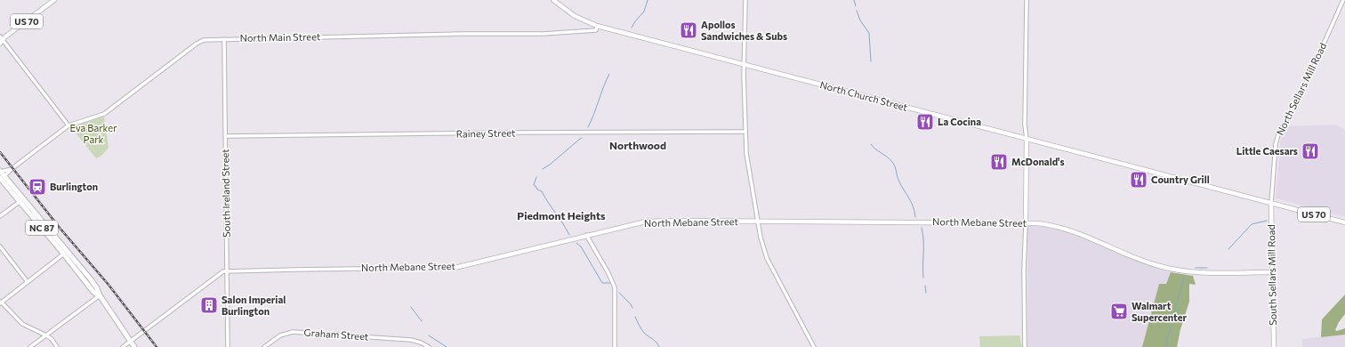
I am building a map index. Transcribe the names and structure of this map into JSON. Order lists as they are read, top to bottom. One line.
{"streets":{"highway":["NC 87"],"main road":["US 70","North Church Street","North Mebane Street","South Sellars Mill Road"],"street":["North Main Street","North Sellars Mill Road","Rainey Street","South Ireland Street","Graham Street"]},"crossings":[["North Main Street","North Church Street"],["North Main Street","South Ireland Street"],["North Main Street","NC 87"],["North Sellars Mill Road","North Church Street"],["North Sellars Mill Road","South Sellars Mill Road"],["North Church Street","South Sellars Mill Road"],["Rainey Street","South Ireland Street"],["South Ireland Street","North Mebane Street"],["North Mebane Street","South Sellars Mill Road"]],"districts":["Northwood","Piedmont Heights"],"parks":["Eva Barker Park"],"places":{"restaurant":["Apollos Sandwiches & Subs","La Cocina","Little Caesars","McDonald's","Country Grill"],"station":["Burlington"],"building":["Salon Imperial Burlington"],"supermarket":["Walmart Supercenter"]}}
